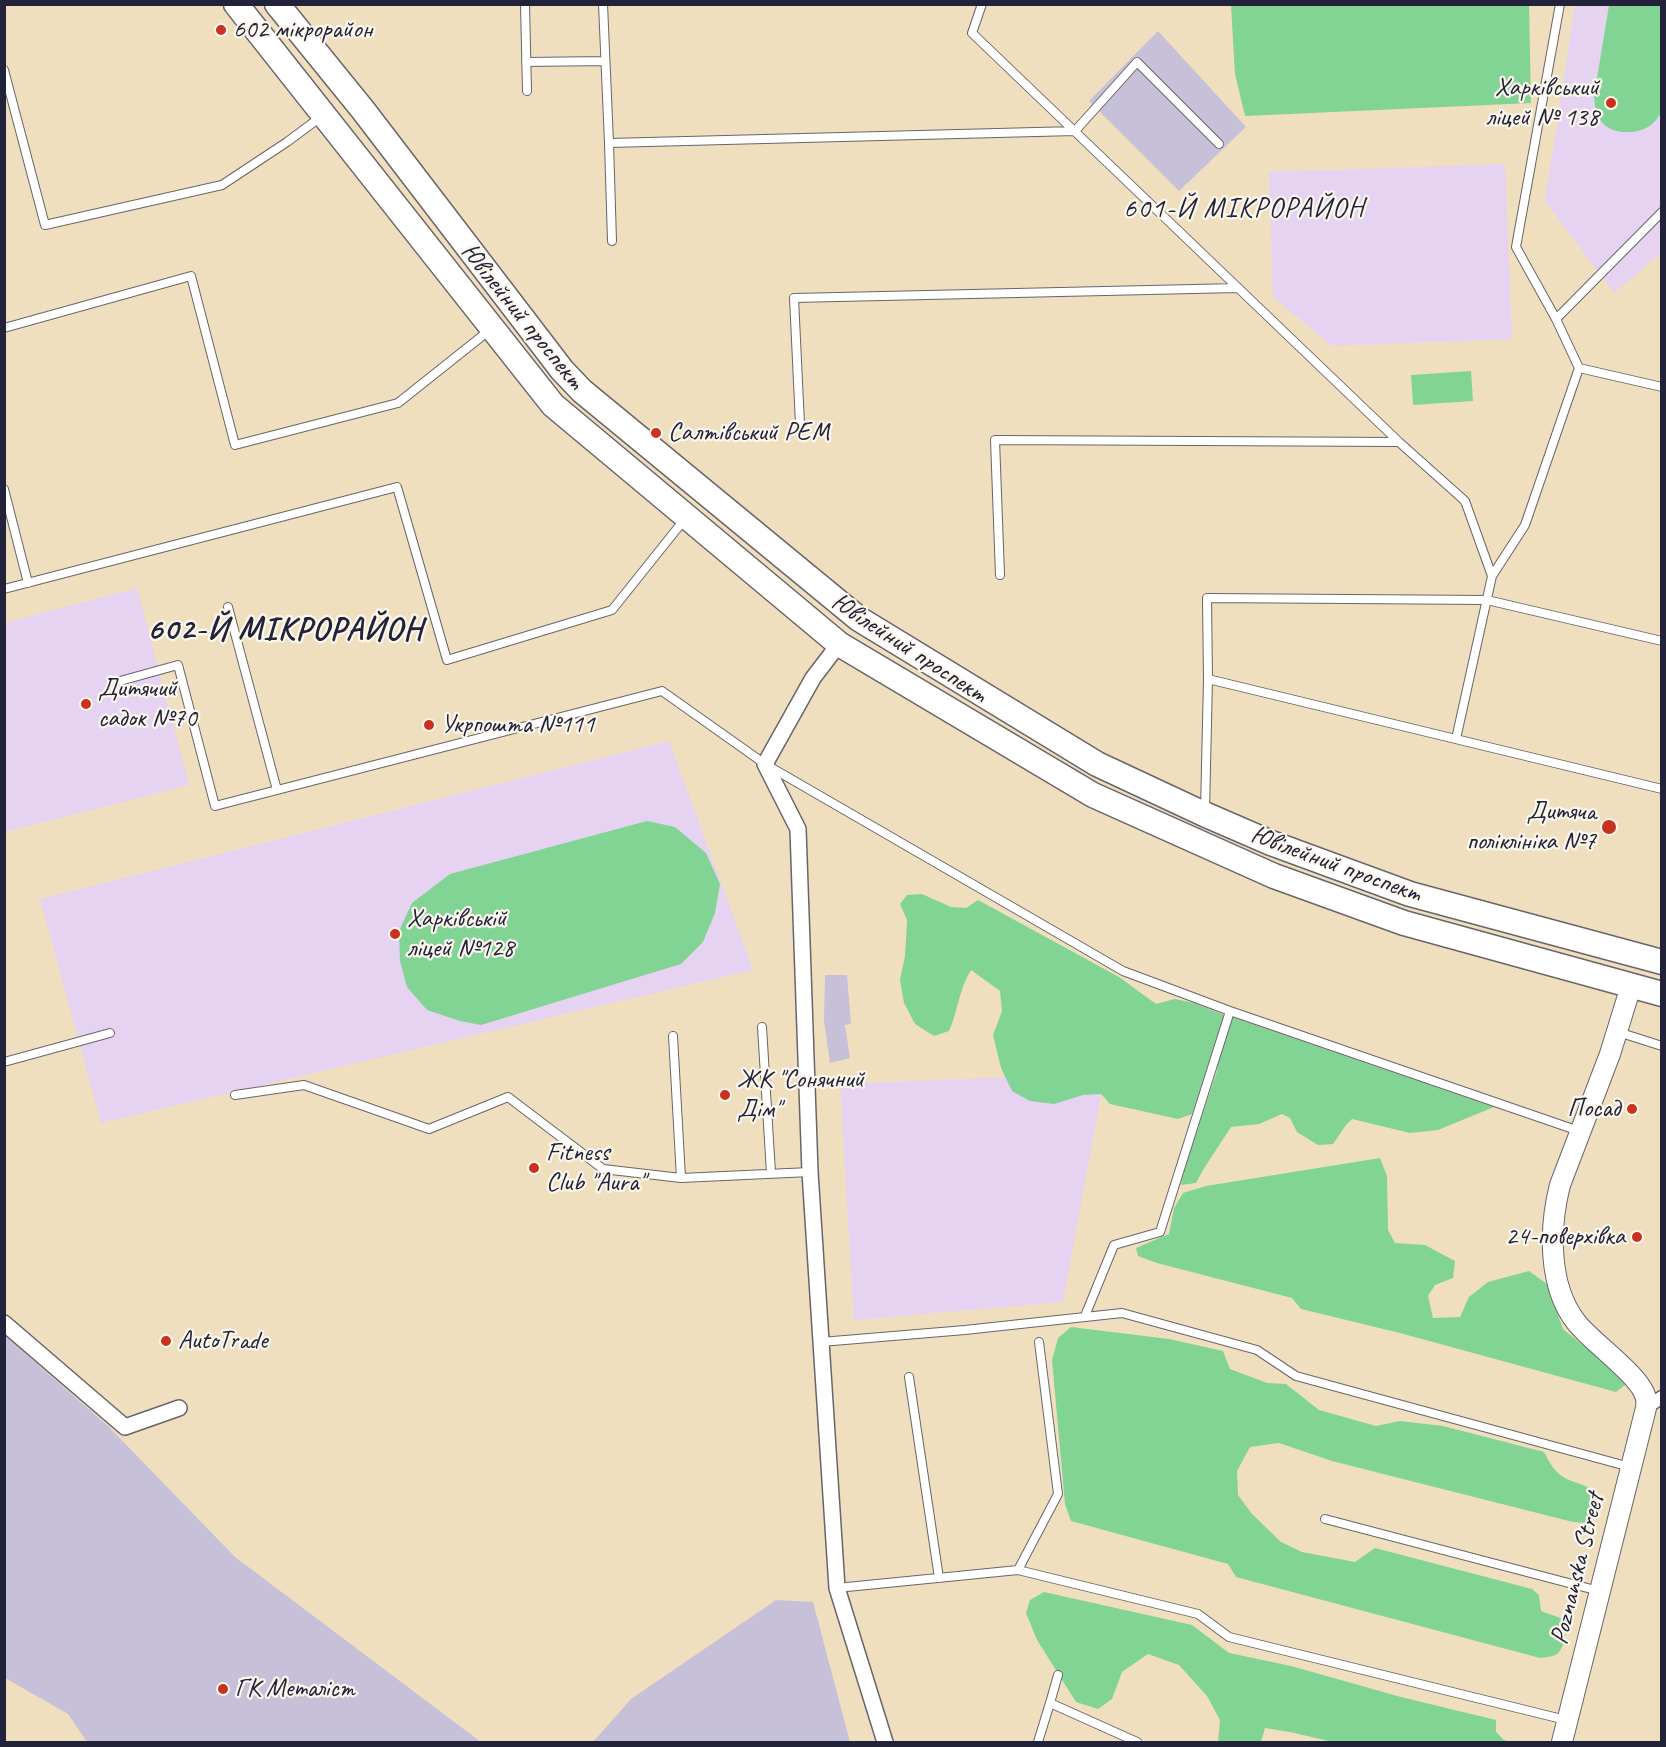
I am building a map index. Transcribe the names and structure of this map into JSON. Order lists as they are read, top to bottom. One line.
{"streets":{"main road":["Ювілейний проспект"],"street":["Poznanska Street"]},"crossings":[["Ювілейний проспект","Poznanska Street"]],"districts":["601-Й МІКРОРАЙОН","602-Й МІКРОРАЙОН"],"places":["602 мікрорайон","Харківський ліцей № 138","Салтівський РЕМ","Дитячий садок №70","Укрпошта №111","Дитяча поліклініка №7","Харківській ліцей №128","ЖК \"Сонячний Дім\"","Посад","Fitness Club \"Aura\"","24-поверхівка","AutoTrade","ГК Металіст"]}
